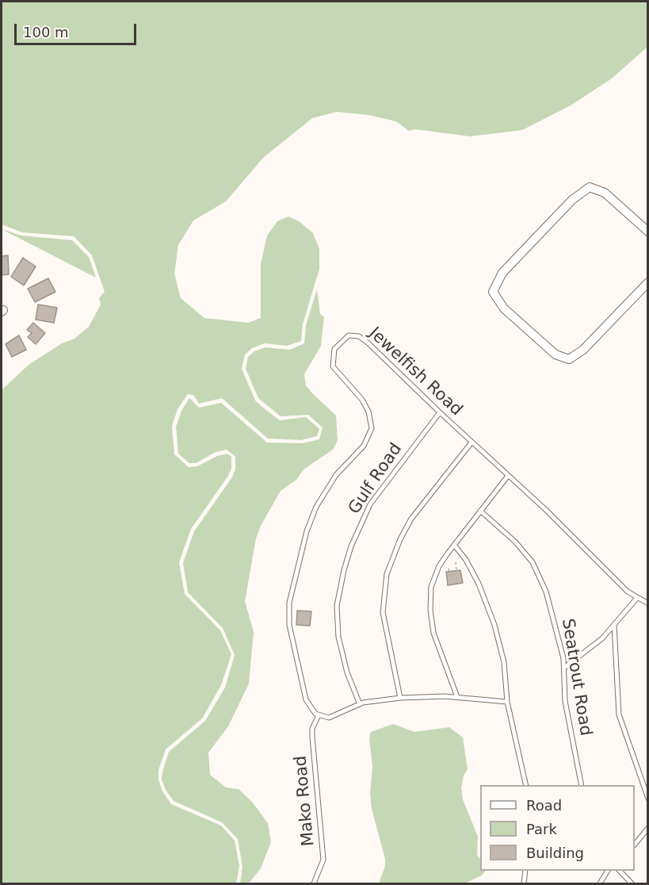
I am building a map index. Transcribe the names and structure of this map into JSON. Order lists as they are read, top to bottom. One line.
{"streets":{"lane":["Jewelfish Road","Gulf Road","Seatrout Road","Mako Road"]},"crossings":[["Jewelfish Road","Gulf Road"],["Jewelfish Road","Mako Road"]],"legend":["Road","Park","Building"],"scale_bar":"100 m"}
